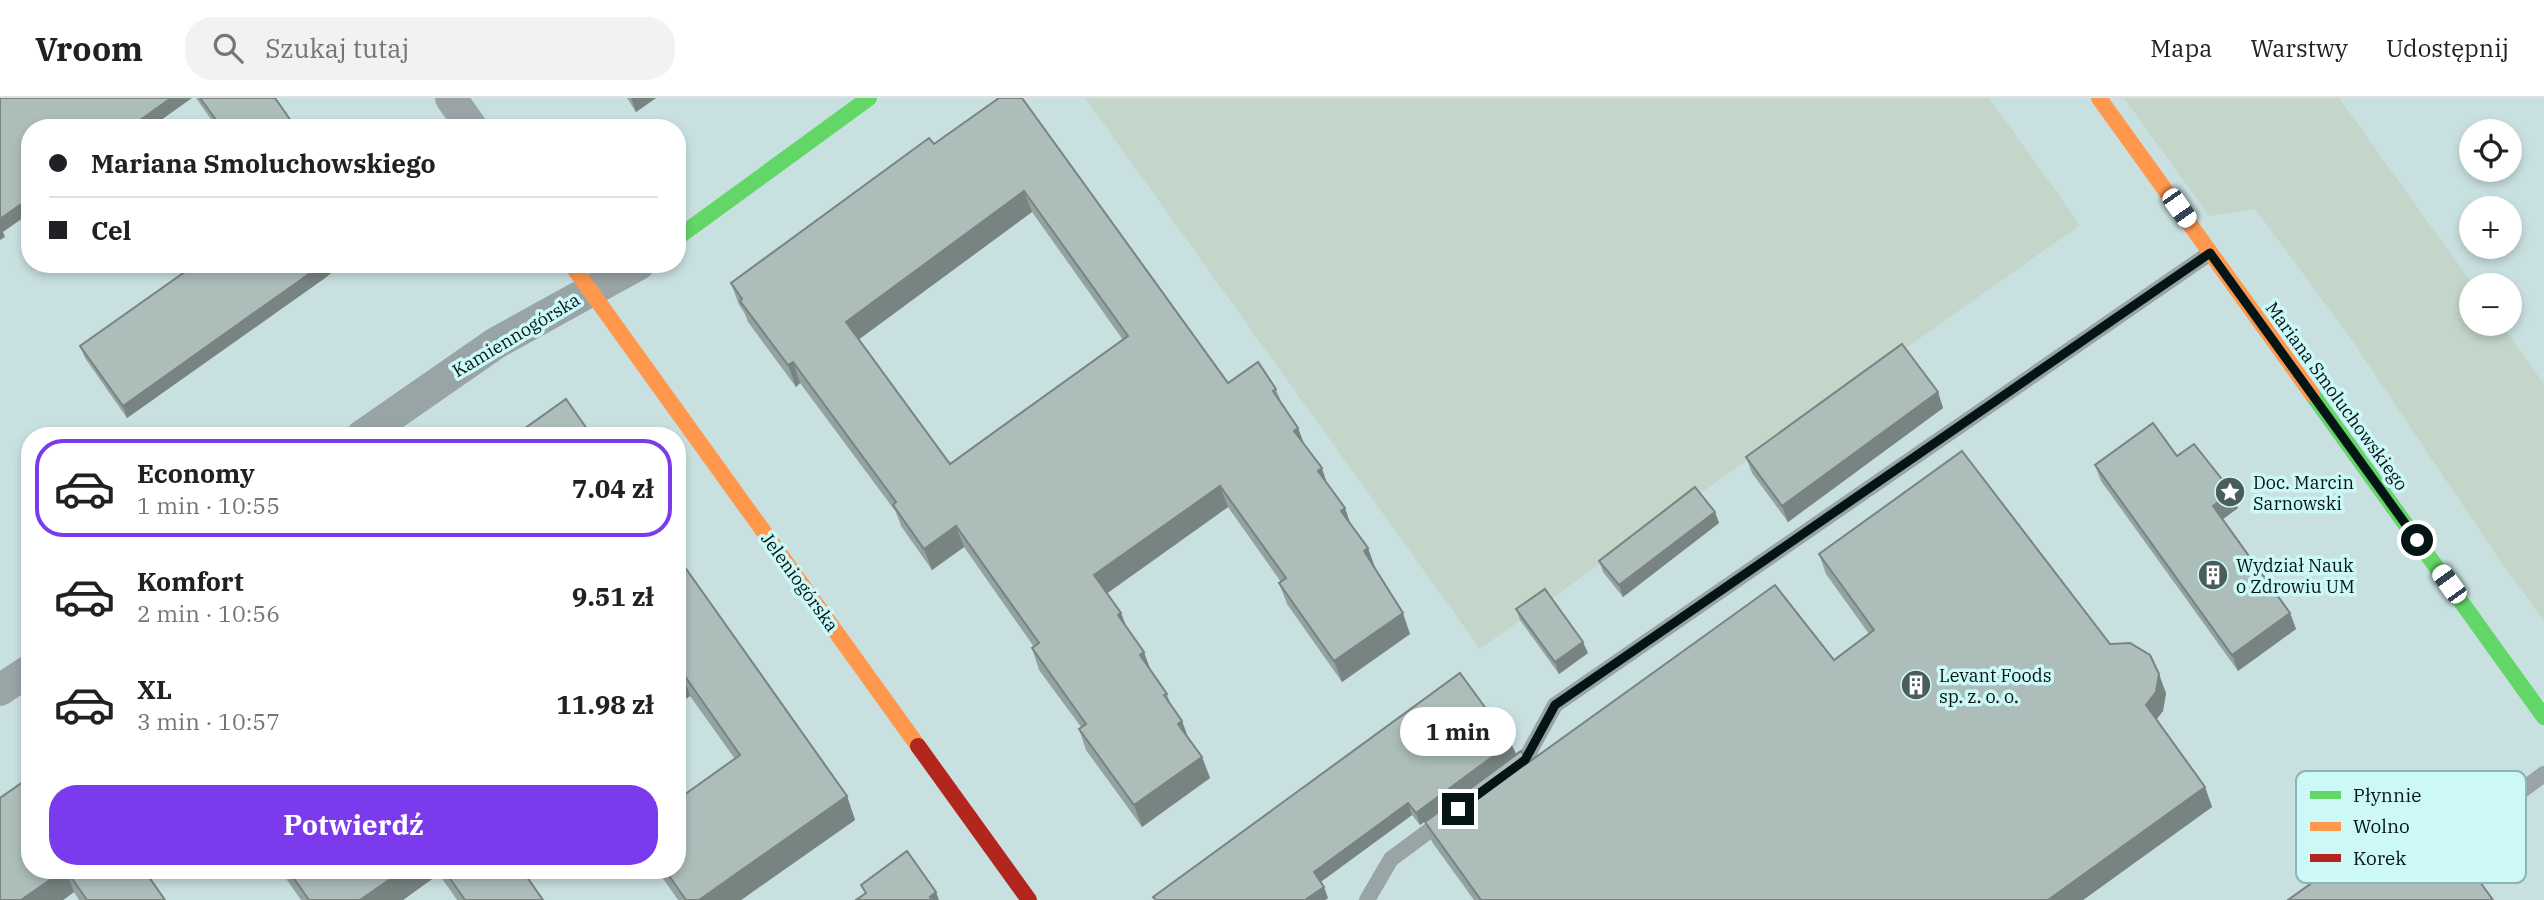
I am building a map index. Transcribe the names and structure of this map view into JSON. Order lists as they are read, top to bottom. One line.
{"streets":{"street":["Kamiennogórska","Mariana Smoluchowskiego","Jeleniogórska"]},"crossings":[["Kamiennogórska","Jeleniogórska"]],"places":{"place":["Doc. Marcin Sarnowski"],"building":["Wydział Nauk o Zdrowiu UM","Levant Foods sp. z. o. o."]},"legend":["Płynnie","Wolno","Korek"],"page":{"header":"Vroom","search":"Szukaj tutaj","nav":["Mapa","Warstwy","Udostępnij"],"map_buttons":["+","−"],"banner":["Mariana Smoluchowskiego","Cel"],"list":[{"name":"Economy","note":"1 min · 10:55","value":"7.04 zł"},{"name":"Komfort","note":"2 min · 10:56","value":"9.51 zł"},{"name":"XL","note":"3 min · 10:57","value":"11.98 zł"}],"bubble":"1 min","buttons":"Potwierdź"}}
